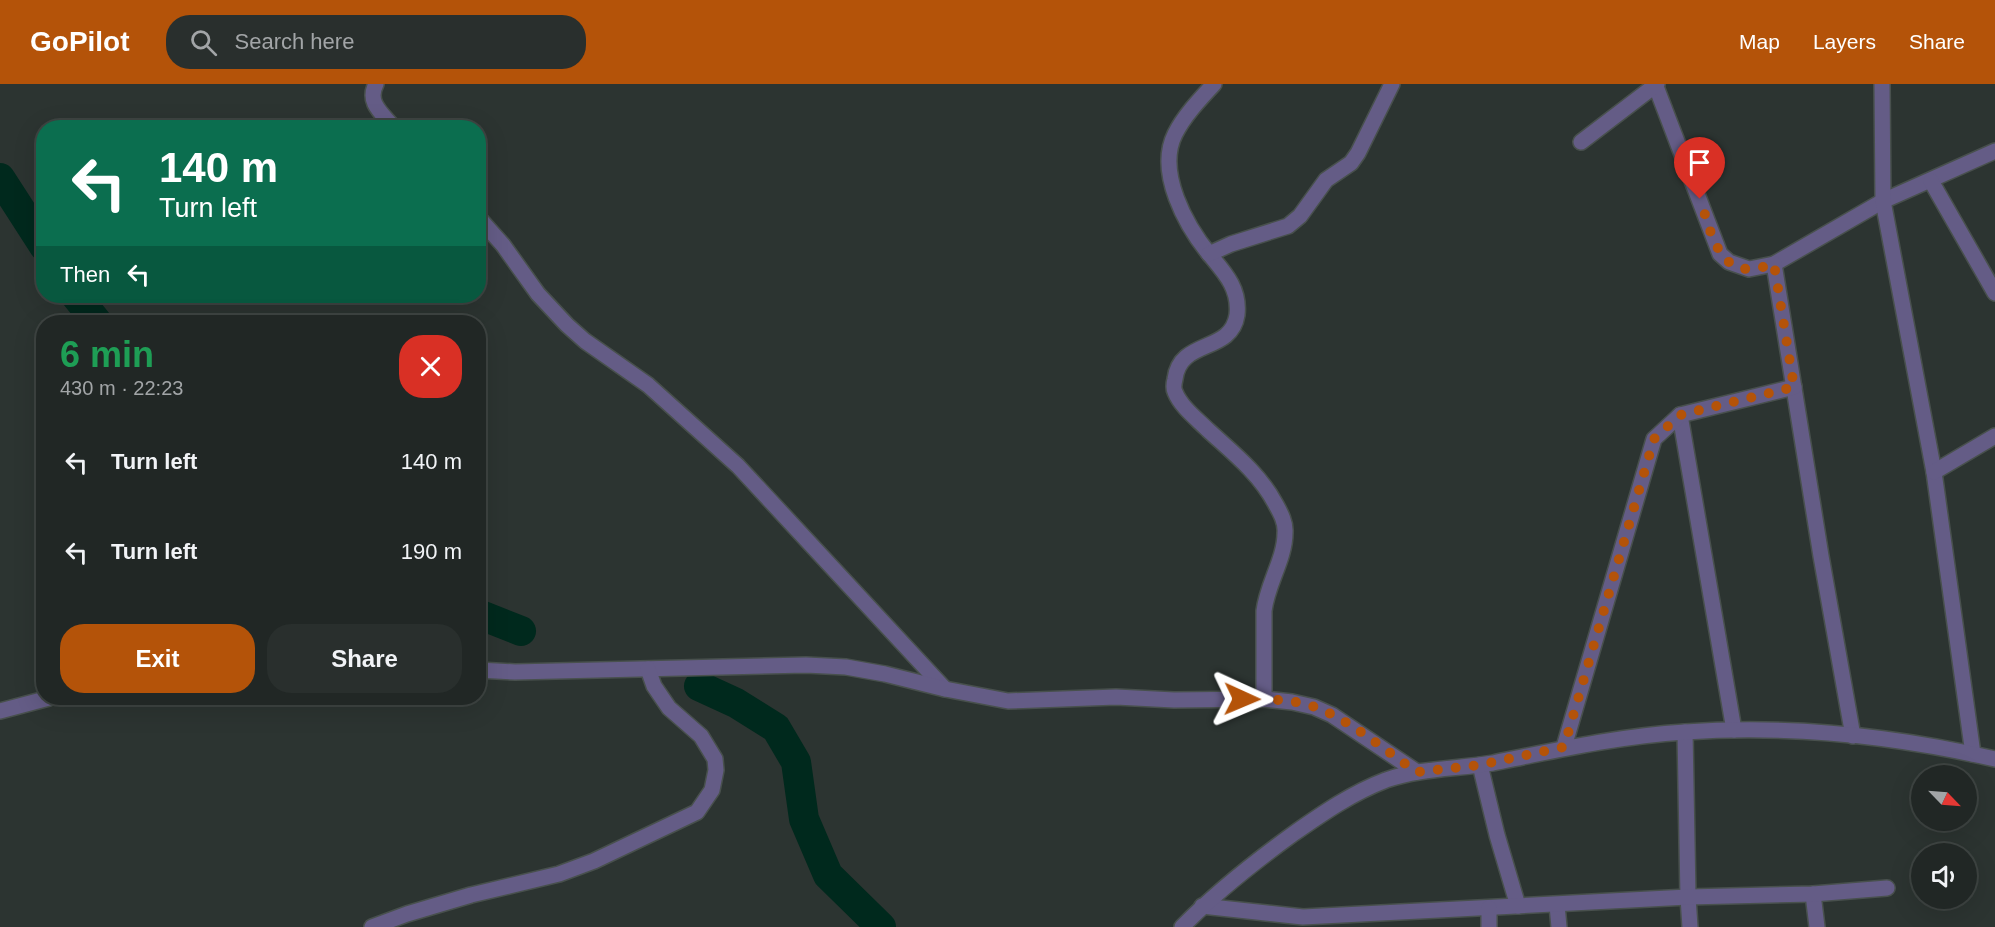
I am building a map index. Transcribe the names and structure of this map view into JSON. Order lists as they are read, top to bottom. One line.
{"north":"bottom right","page":{"header":"GoPilot","search":"Search here","nav":["Map","Layers","Share"],"turn":["140 m","Turn left"],"then":"Then","heading":["6 min","430 m · 22:23"],"list":[{"name":"Turn left","value":"140 m"},{"name":"Turn left","value":"190 m"}],"buttons":["Exit","Share"]}}
